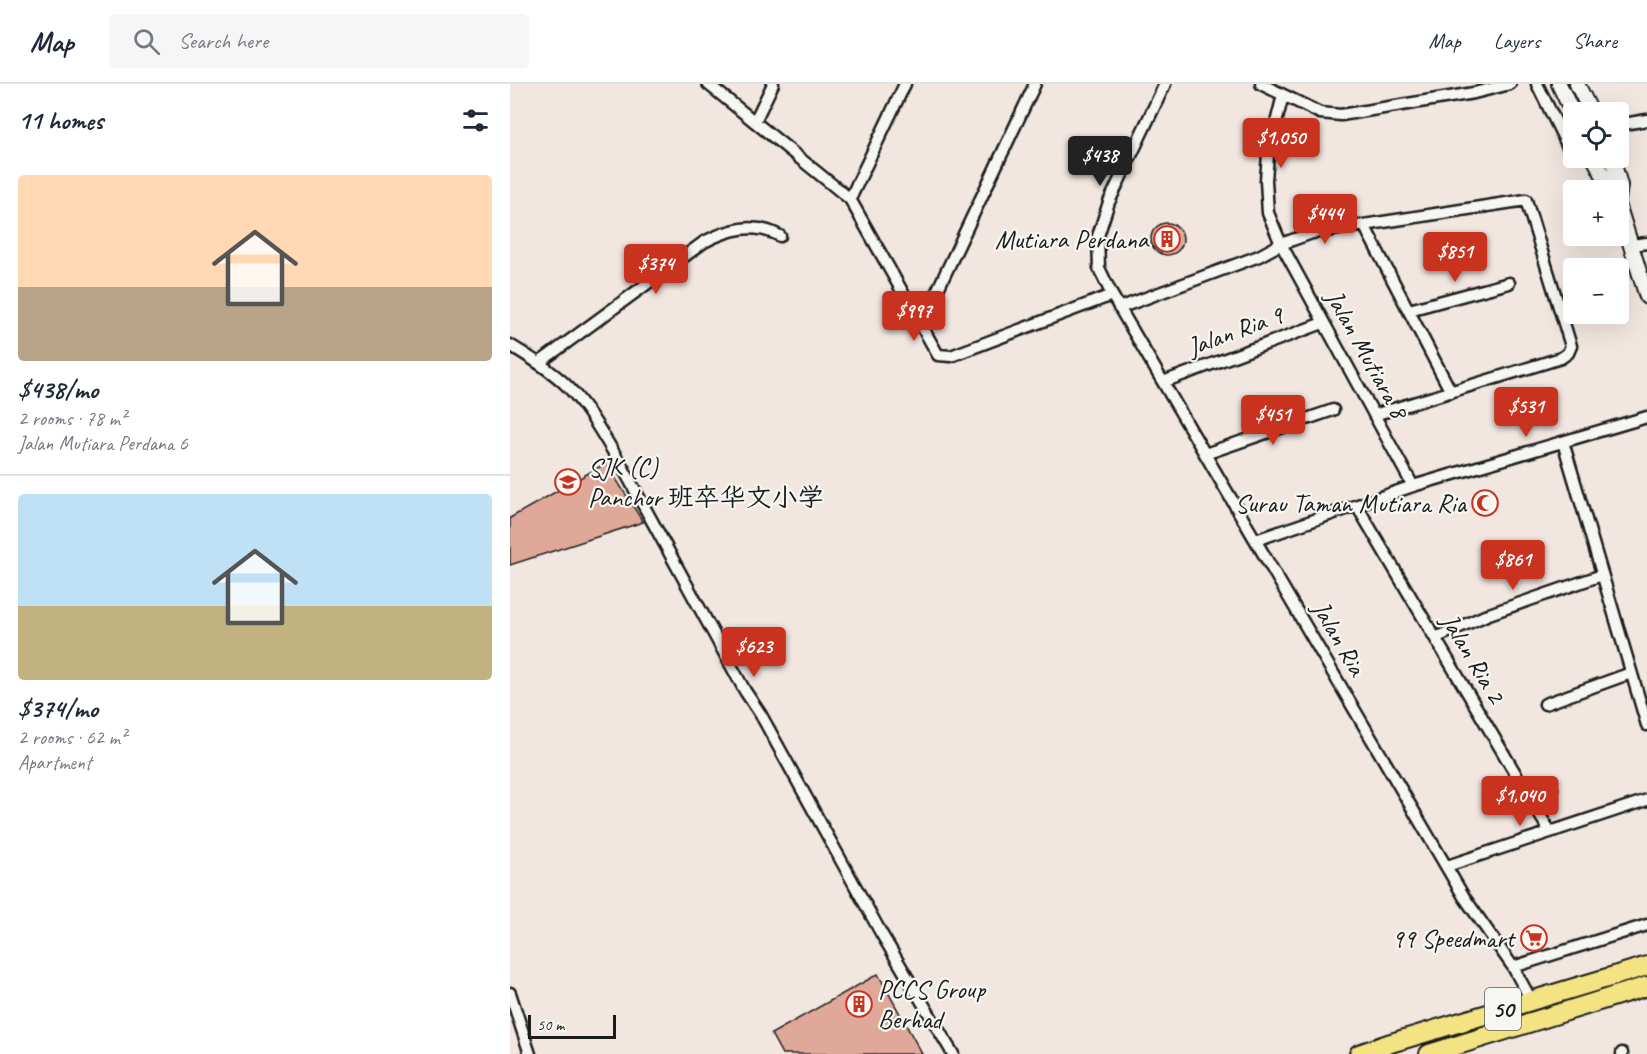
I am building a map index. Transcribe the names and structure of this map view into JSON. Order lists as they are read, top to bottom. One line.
{"streets":{"highway":["50"],"street":["Jalan Ria 9","Jalan Mutiara 8","Jalan Ria","Jalan Ria 2"]},"crossings":[["Jalan Ria 9","Jalan Mutiara 8"],["Jalan Ria 9","Jalan Ria"],["Jalan Ria","50"]],"places":{"building":["Mutiara Perdana","PCCS Group Berhad"],"school or university":["SJK (C) Panchor 班卒华文小学"],"mosque":["Surau Taman Mutiara Ria"],"supermarket":["99 Speedmart"]},"scale_bar":"50 m","page":{"header":"Map","search":"Search here","nav":["Map","Layers","Share"],"heading":"11 homes","map_buttons":["+","−"],"price":["$1,050","$438","$444","$851","$374","$997","$531","$451","$861","$623","$1,040"],"list":[{"name":"$438/mo","note":"2 rooms · 78 m² · Jalan Mutiara Perdana 6"},{"name":"$374/mo","note":"2 rooms · 62 m² · Apartment"}],"scale":"50 m"}}
